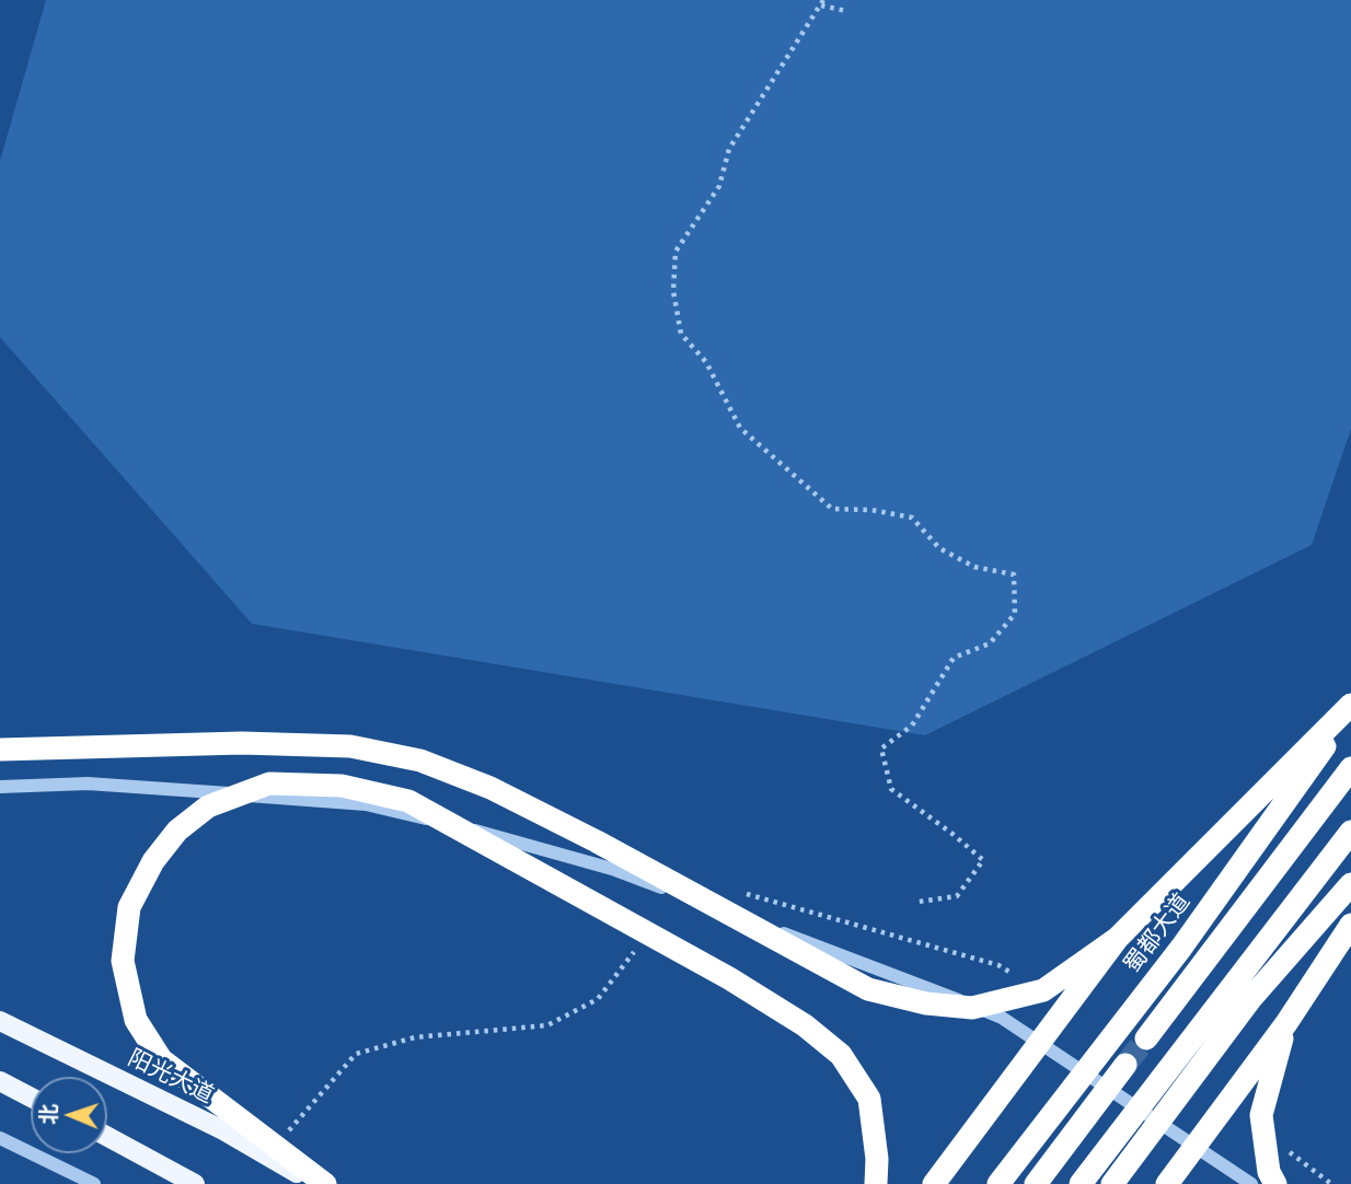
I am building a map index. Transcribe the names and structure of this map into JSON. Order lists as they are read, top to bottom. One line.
{"streets":{"highway":["蜀都大道"],"main road":["阳光大道"]},"north":"left"}
